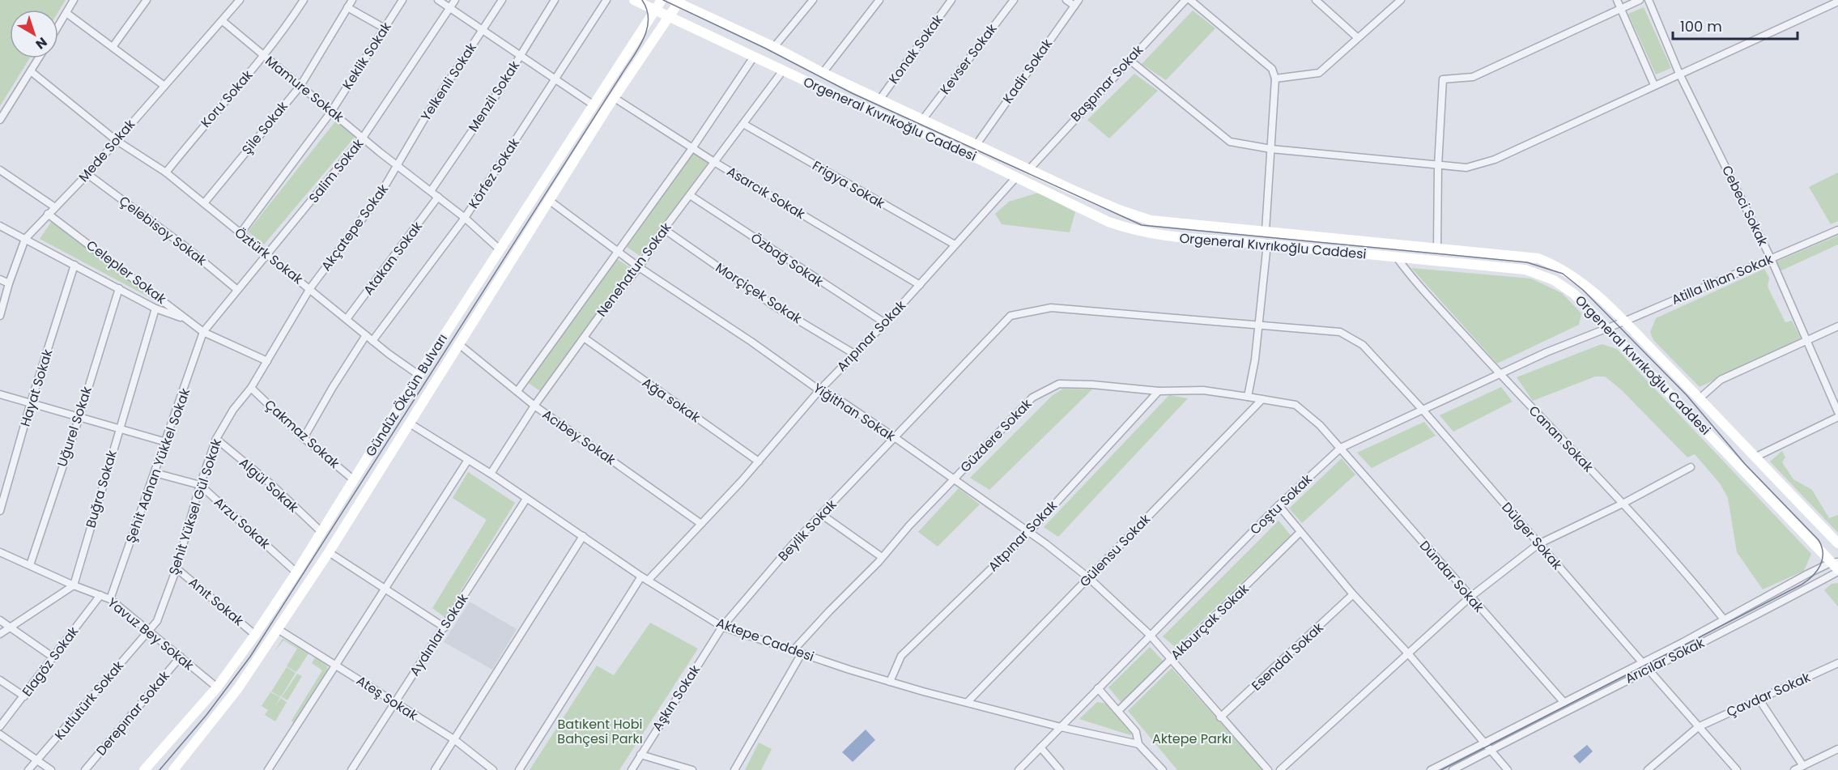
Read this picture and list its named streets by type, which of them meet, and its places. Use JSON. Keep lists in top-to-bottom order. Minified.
{"streets":{"main road":["Orgeneral Kıvrıkoğlu Caddesi","Gündüz Ökçün Bulvarı"],"street":["Konak Sokak","Keklik Sokak","Kevser Sokak","Kadir Sokak","Yelkenli Sokak","Başpınar Sokak","Mamure Sokak","Menzil Sokak","Koru Sokak","Şile Sokak","Mede Sokak","Salim Sokak","Körfez Sokak","Frigya Sokak","Asarcık Sokak","Cebeci Sokak","Akçatepe Sokak","Çelebisoy Sokak","Öztürk Sokak","Atakan Sokak","Özbağ Sokak","Nenehatun Sokak","Celepler Sokak","Atilla İlhan Sokak","Morçiçek Sokak","Arıpınar Sokak","Hayat Sokak","Ağa sokak","Yiğithan Sokak","Uğurel Sokak","Çakmaz Sokak","Güzdere Sokak","Acıbey Sokak","Canan Sokak","Şehit Adnan Yükkel Sokak","Algül Sokak","Buğra Sokak","Coştu Sokak","Şehit Yüksel Gül Sokak","Arzu Sokak","Beylik Sokak","Altpınar Sokak","Dülger Sokak","Gülensu Sokak","Dündar Sokak","Anıt Sokak","Akburçak Sokak","Yavuz Bey Sokak","Aydınlar Sokak","Aktepe Caddesi","Esendal Sokak","Arıcılar Sokak","Elagöz Sokak","Çavdar Sokak","Ateş Sokak","Aşkın Sokak","Kutlutürk Sokak","Derepınar Sokak"]},"crossings":[["Keklik Sokak","Mamure Sokak"],["Keklik Sokak","Öztürk Sokak"],["Yelkenli Sokak","Mamure Sokak"],["Yelkenli Sokak","Akçatepe Sokak"],["Mamure Sokak","Menzil Sokak"],["Mamure Sokak","Koru Sokak"],["Mamure Sokak","Şile Sokak"],["Mamure Sokak","Mede Sokak"],["Mamure Sokak","Salim Sokak"],["Mamure Sokak","Körfez Sokak"],["Mamure Sokak","Akçatepe Sokak"],["Mamure Sokak","Atakan Sokak"],["Mamure Sokak","Gündüz Ökçün Bulvarı"],["Koru Sokak","Öztürk Sokak"],["Orgeneral Kıvrıkoğlu Caddesi","Nenehatun Sokak"],["Orgeneral Kıvrıkoğlu Caddesi","Atilla İlhan Sokak"],["Orgeneral Kıvrıkoğlu Caddesi","Arıpınar Sokak"],["Orgeneral Kıvrıkoğlu Caddesi","Gündüz Ökçün Bulvarı"],["Orgeneral Kıvrıkoğlu Caddesi","Canan Sokak"],["Orgeneral Kıvrıkoğlu Caddesi","Coştu Sokak"],["Orgeneral Kıvrıkoğlu Caddesi","Arıcılar Sokak"],["Şile Sokak","Öztürk Sokak"],["Mede Sokak","Çelebisoy Sokak"],["Mede Sokak","Öztürk Sokak"],["Mede Sokak","Celepler Sokak"],["Salim Sokak","Çelebisoy Sokak"],["Salim Sokak","Öztürk Sokak"],["Salim Sokak","Celepler Sokak"],["Salim Sokak","Şehit Adnan Yükkel Sokak"],["Körfez Sokak","Öztürk Sokak"],["Frigya Sokak","Nenehatun Sokak"],["Frigya Sokak","Arıpınar Sokak"],["Asarcık Sokak","Nenehatun Sokak"],["Asarcık Sokak","Arıpınar Sokak"],["Asarcık Sokak","Gündüz Ökçün Bulvarı"],["Cebeci Sokak","Atilla İlhan Sokak"],["Akçatepe Sokak","Öztürk Sokak"],["Akçatepe Sokak","Şehit Yüksel Gül Sokak"],["Öztürk Sokak","Atakan Sokak"],["Öztürk Sokak","Gündüz Ökçün Bulvarı"],["Öztürk Sokak","Şehit Yüksel Gül Sokak"],["Özbağ Sokak","Nenehatun Sokak"],["Özbağ Sokak","Arıpınar Sokak"],["Nenehatun Sokak","Morçiçek Sokak"],["Nenehatun Sokak","Ağa sokak"],["Nenehatun Sokak","Yiğithan Sokak"],["Nenehatun Sokak","Acıbey Sokak"],["Nenehatun Sokak","Aktepe Caddesi"],["Celepler Sokak","Şehit Adnan Yükkel Sokak"],["Celepler Sokak","Şehit Yüksel Gül Sokak"],["Atilla İlhan Sokak","Coştu Sokak"],["Morçiçek Sokak","Arıpınar Sokak"],["Arıpınar Sokak","Ağa sokak"],["Arıpınar Sokak","Yiğithan Sokak"],["Arıpınar Sokak","Acıbey Sokak"],["Arıpınar Sokak","Aktepe Caddesi"],["Gündüz Ökçün Bulvarı","Yiğithan Sokak"],["Gündüz Ökçün Bulvarı","Çakmaz Sokak"],["Gündüz Ökçün Bulvarı","Acıbey Sokak"],["Gündüz Ökçün Bulvarı","Algül Sokak"],["Gündüz Ökçün Bulvarı","Arzu Sokak"],["Gündüz Ökçün Bulvarı","Anıt Sokak"],["Gündüz Ökçün Bulvarı","Yavuz Bey Sokak"],["Gündüz Ökçün Bulvarı","Aktepe Caddesi"],["Gündüz Ökçün Bulvarı","Ateş Sokak"],["Yiğithan Sokak","Güzdere Sokak"],["Yiğithan Sokak","Coştu Sokak"],["Yiğithan Sokak","Beylik Sokak"],["Yiğithan Sokak","Altpınar Sokak"],["Yiğithan Sokak","Gülensu Sokak"],["Yiğithan Sokak","Akburçak Sokak"],["Yiğithan Sokak","Esendal Sokak"],["Uğurel Sokak","Yavuz Bey Sokak"],["Çakmaz Sokak","Şehit Yüksel Gül Sokak"],["Güzdere Sokak","Coştu Sokak"],["Güzdere Sokak","Altpınar Sokak"],["Güzdere Sokak","Gülensu Sokak"],["Güzdere Sokak","Dündar Sokak"],["Güzdere Sokak","Aktepe Caddesi"],["Canan Sokak","Coştu Sokak"],["Şehit Adnan Yükkel Sokak","Arzu Sokak"],["Şehit Adnan Yükkel Sokak","Yavuz Bey Sokak"],["Algül Sokak","Şehit Yüksel Gül Sokak"],["Buğra Sokak","Yavuz Bey Sokak"],["Coştu Sokak","Dülger Sokak"],["Coştu Sokak","Dündar Sokak"],["Coştu Sokak","Aktepe Caddesi"],["Şehit Yüksel Gül Sokak","Arzu Sokak"],["Şehit Yüksel Gül Sokak","Anıt Sokak"],["Şehit Yüksel Gül Sokak","Yavuz Bey Sokak"],["Şehit Yüksel Gül Sokak","Kutlutürk Sokak"],["Beylik Sokak","Dülger Sokak"],["Beylik Sokak","Aktepe Caddesi"],["Beylik Sokak","Aşkın Sokak"],["Altpınar Sokak","Aktepe Caddesi"],["Dülger Sokak","Arıcılar Sokak"],["Dülger Sokak","Çavdar Sokak"],["Gülensu Sokak","Aktepe Caddesi"],["Yavuz Bey Sokak","Elagöz Sokak"],["Yavuz Bey Sokak","Kutlutürk Sokak"],["Yavuz Bey Sokak","Derepınar Sokak"],["Aydınlar Sokak","Aktepe Caddesi"],["Aydınlar Sokak","Ateş Sokak"],["Aktepe Caddesi","Aşkın Sokak"]],"parks":["Batıkent Hobi Bahçesi Parkı","Aktepe Parkı"],"scale_bar":"100 m","north":"bottom right"}
